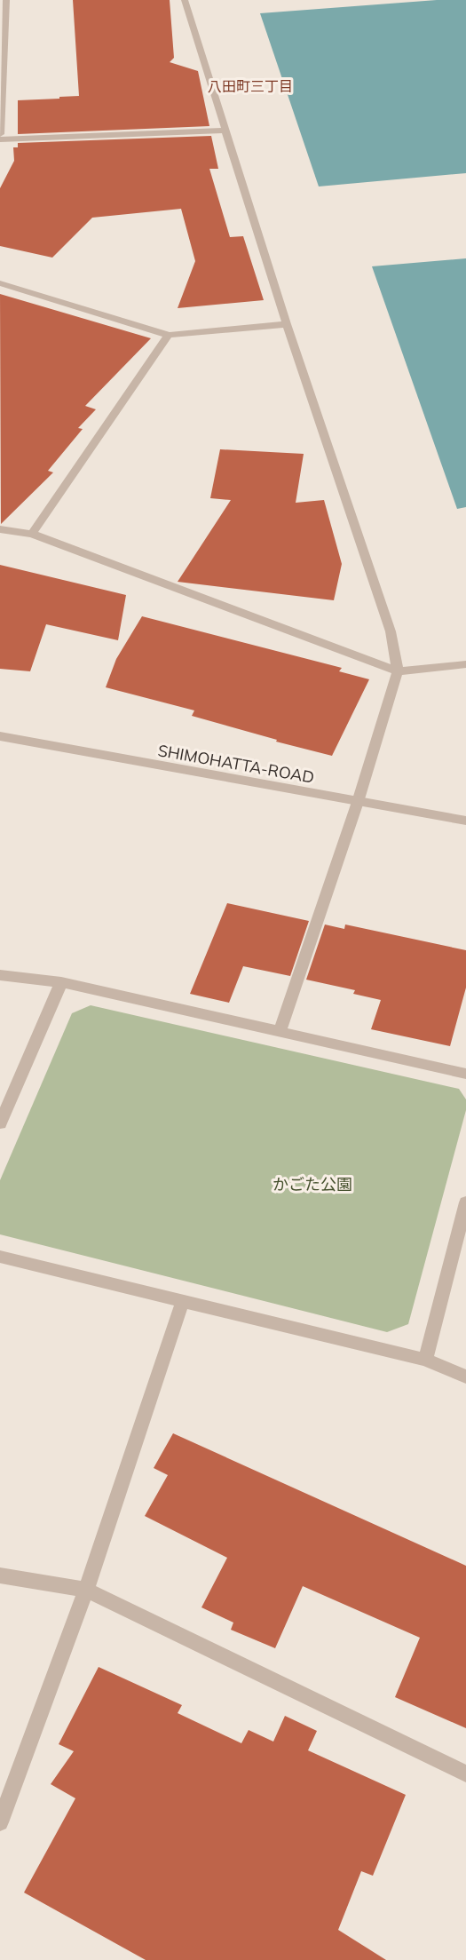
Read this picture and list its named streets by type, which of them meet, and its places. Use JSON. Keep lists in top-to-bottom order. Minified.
{"streets":{"street":["SHIMOHATTA-ROAD"]},"districts":["八田町三丁目"],"parks":["かごた公園"]}
